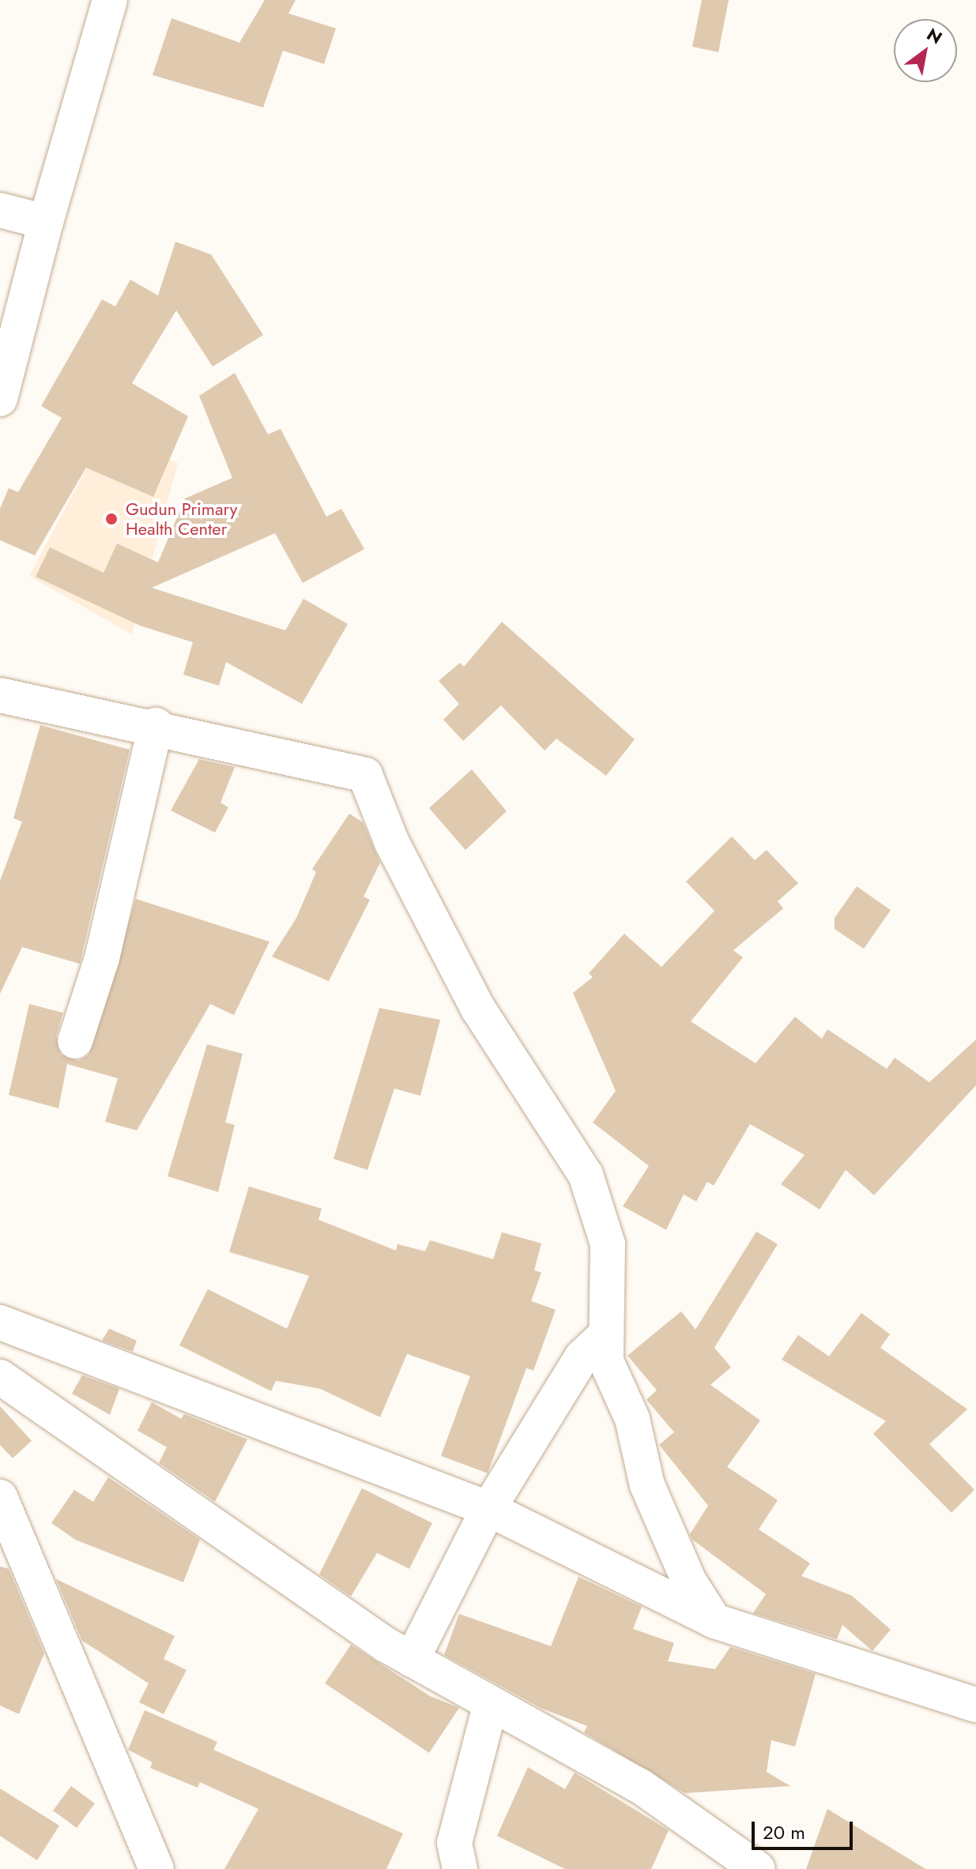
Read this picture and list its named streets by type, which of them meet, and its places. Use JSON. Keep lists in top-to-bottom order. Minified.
{"places":["Gudun Primary Health Center"],"scale_bar":"20 m","north":"top right"}
